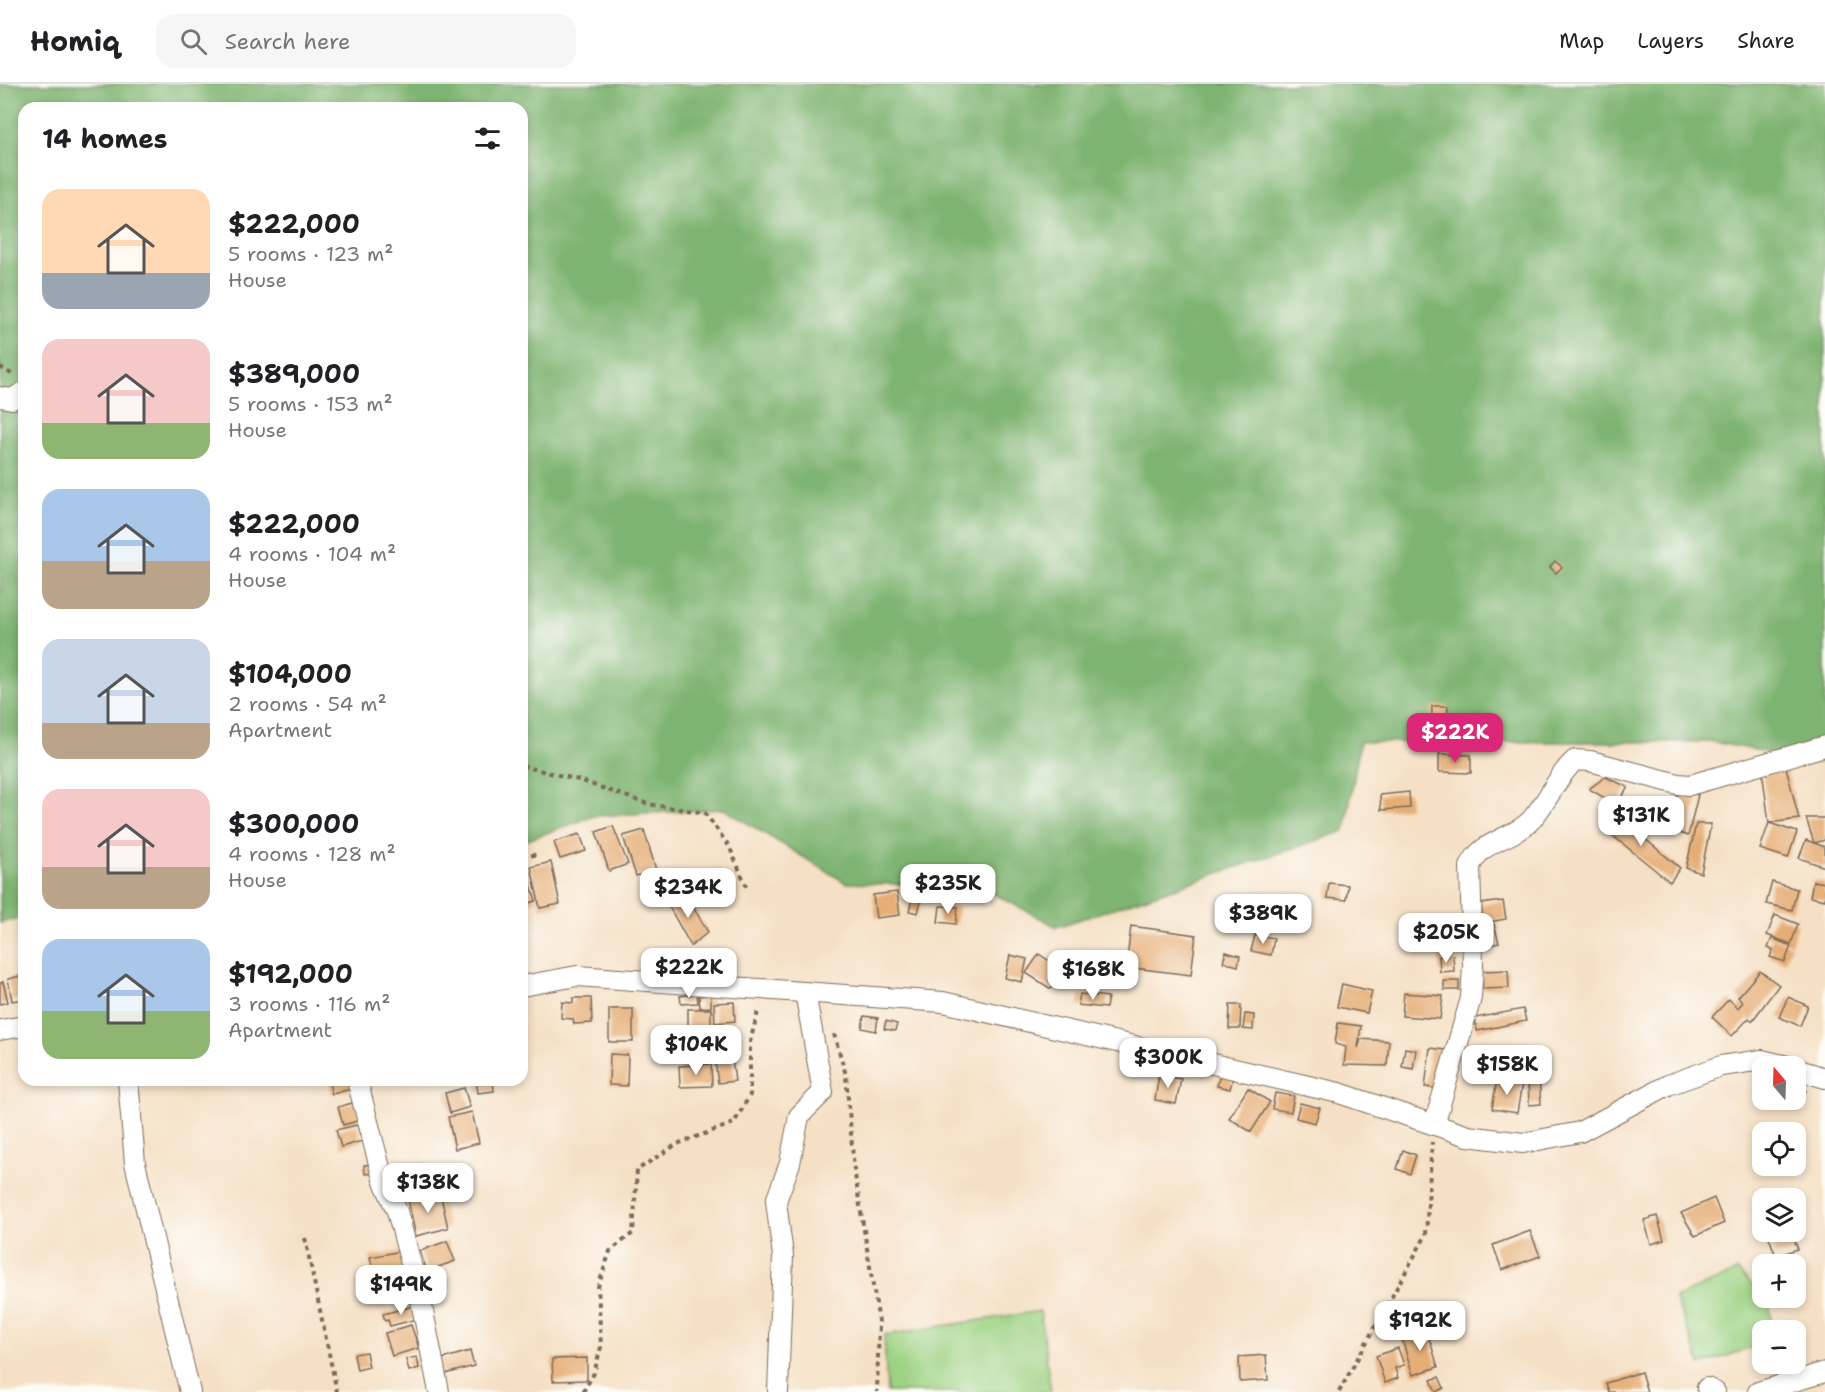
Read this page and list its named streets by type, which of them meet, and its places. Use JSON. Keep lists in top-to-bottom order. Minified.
{"north":"top","page":{"header":"Homiq","search":"Search here","nav":["Map","Layers","Share"],"heading":"14 homes","list":[{"name":"$222,000","note":"5 rooms · 123 m² · House"},{"name":"$389,000","note":"5 rooms · 153 m² · House"},{"name":"$222,000","note":"4 rooms · 104 m² · House"},{"name":"$104,000","note":"2 rooms · 54 m² · Apartment"},{"name":"$300,000","note":"4 rooms · 128 m² · House"},{"name":"$192,000","note":"3 rooms · 116 m² · Apartment"}],"price":["$222K","$131K","$235K","$234K","$389K","$205K","$222K","$168K","$104K","$300K","$158K","$138K","$149K","$192K"],"map_buttons":["+","−"]}}
